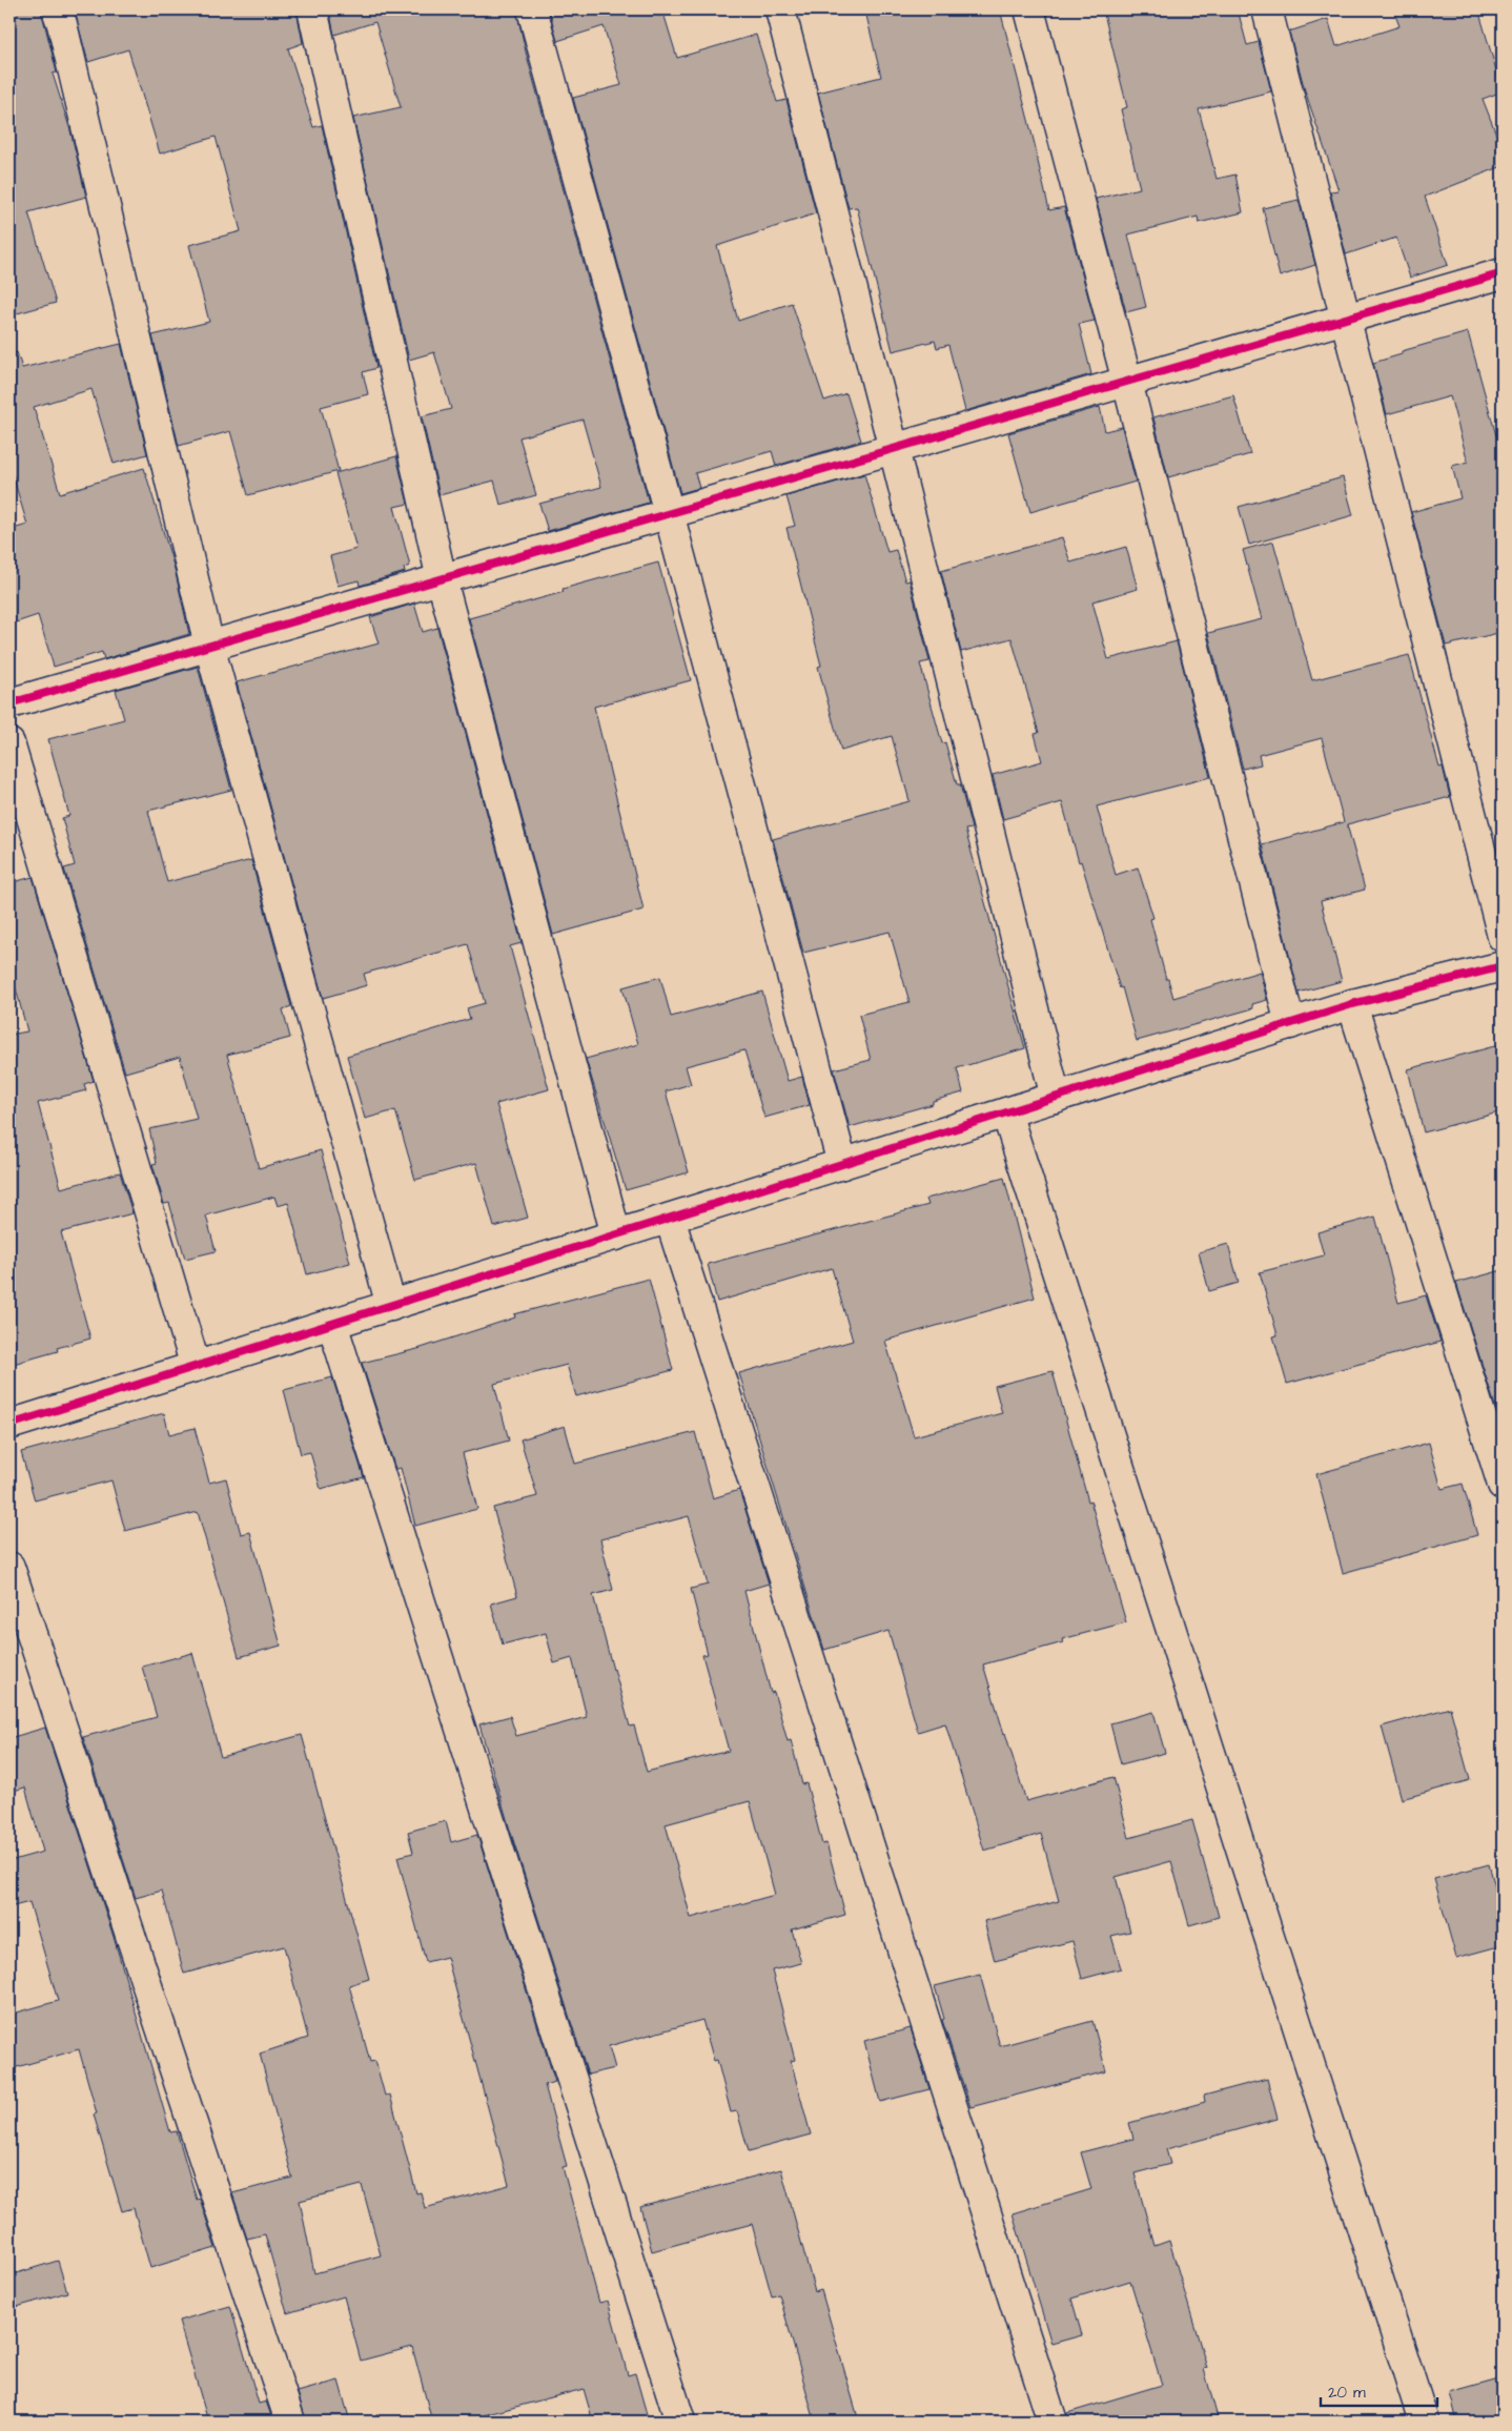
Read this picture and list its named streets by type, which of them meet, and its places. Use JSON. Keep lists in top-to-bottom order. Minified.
{"scale_bar":"20 m"}
